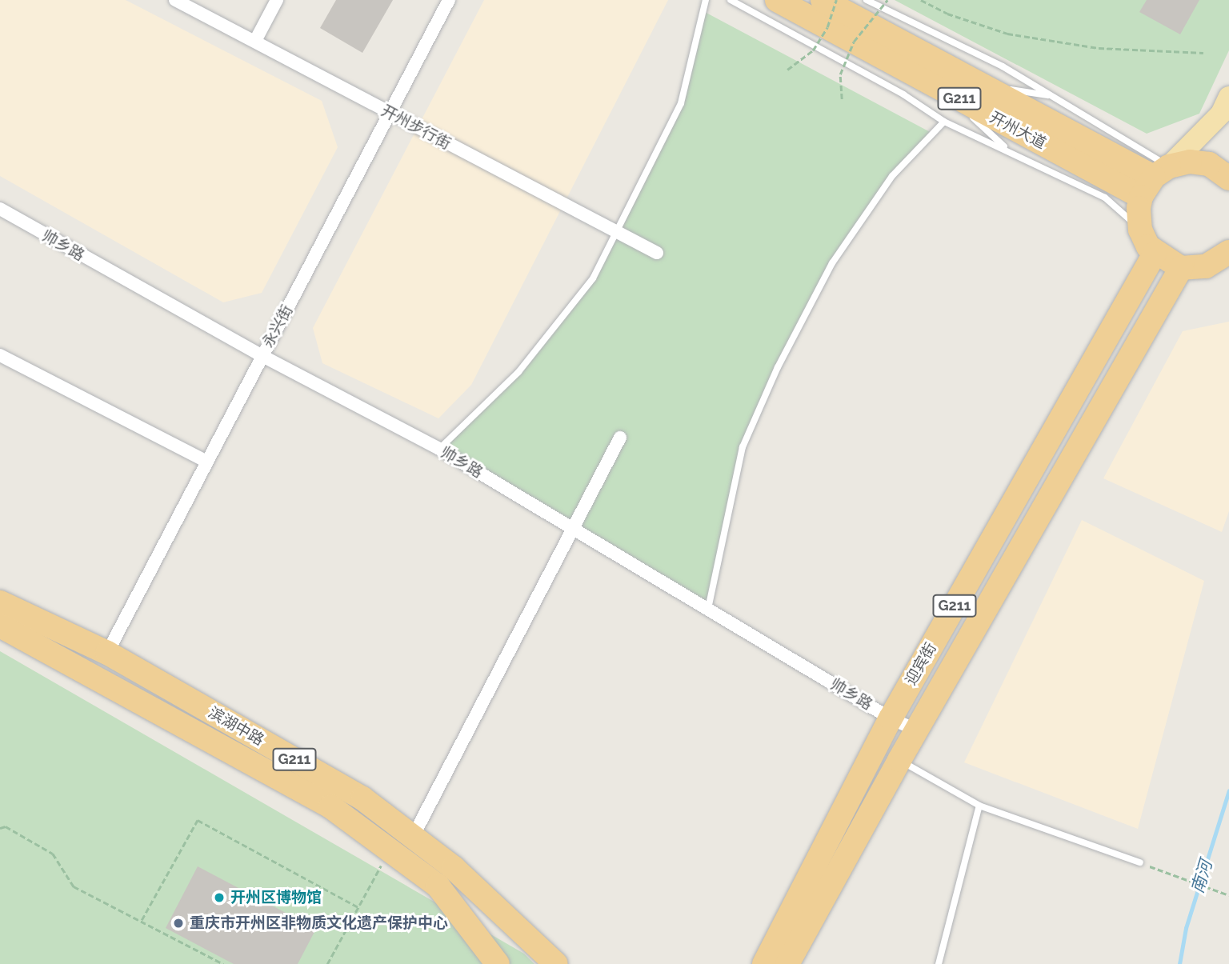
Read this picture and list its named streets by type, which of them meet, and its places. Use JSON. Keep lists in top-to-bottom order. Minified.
{"streets":{"highway":["G211","开州大道","迎宾街","滨湖中路"],"street":["开州步行街","帅乡路","永兴街"]},"crossings":[["开州步行街","永兴街"],["帅乡路","永兴街"],["帅乡路","迎宾街"],["永兴街","滨湖中路"]],"water":["南河"],"places":["开州区博物馆","重庆市开州区非物质文化遗产保护中心"]}
